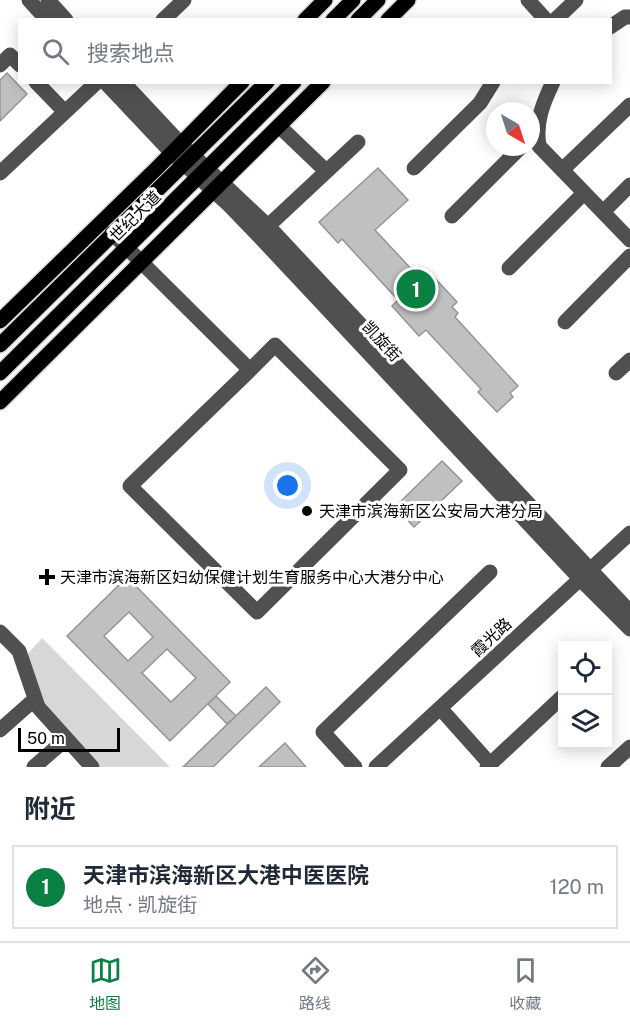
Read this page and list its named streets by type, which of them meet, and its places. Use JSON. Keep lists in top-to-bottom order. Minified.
{"streets":{"main road":["世纪大道"],"street":["凯旋街","霞光路"]},"crossings":[["世纪大道","凯旋街"],["凯旋街","霞光路"]],"places":{"other":["天津市滨海新区公安局大港分局"],"health":["天津市滨海新区妇幼保健计划生育服务中心大港分中心"]},"scale_bar":"50 m","north":"bottom right","page":{"search":"搜索地点","pins":"1","scale":"50 m","heading":"附近","list":[{"mark":"1","name":"天津市滨海新区大港中医医院","note":"地点 · 凯旋街","value":"120 m"}],"nav":["地图","路线","收藏"]}}
